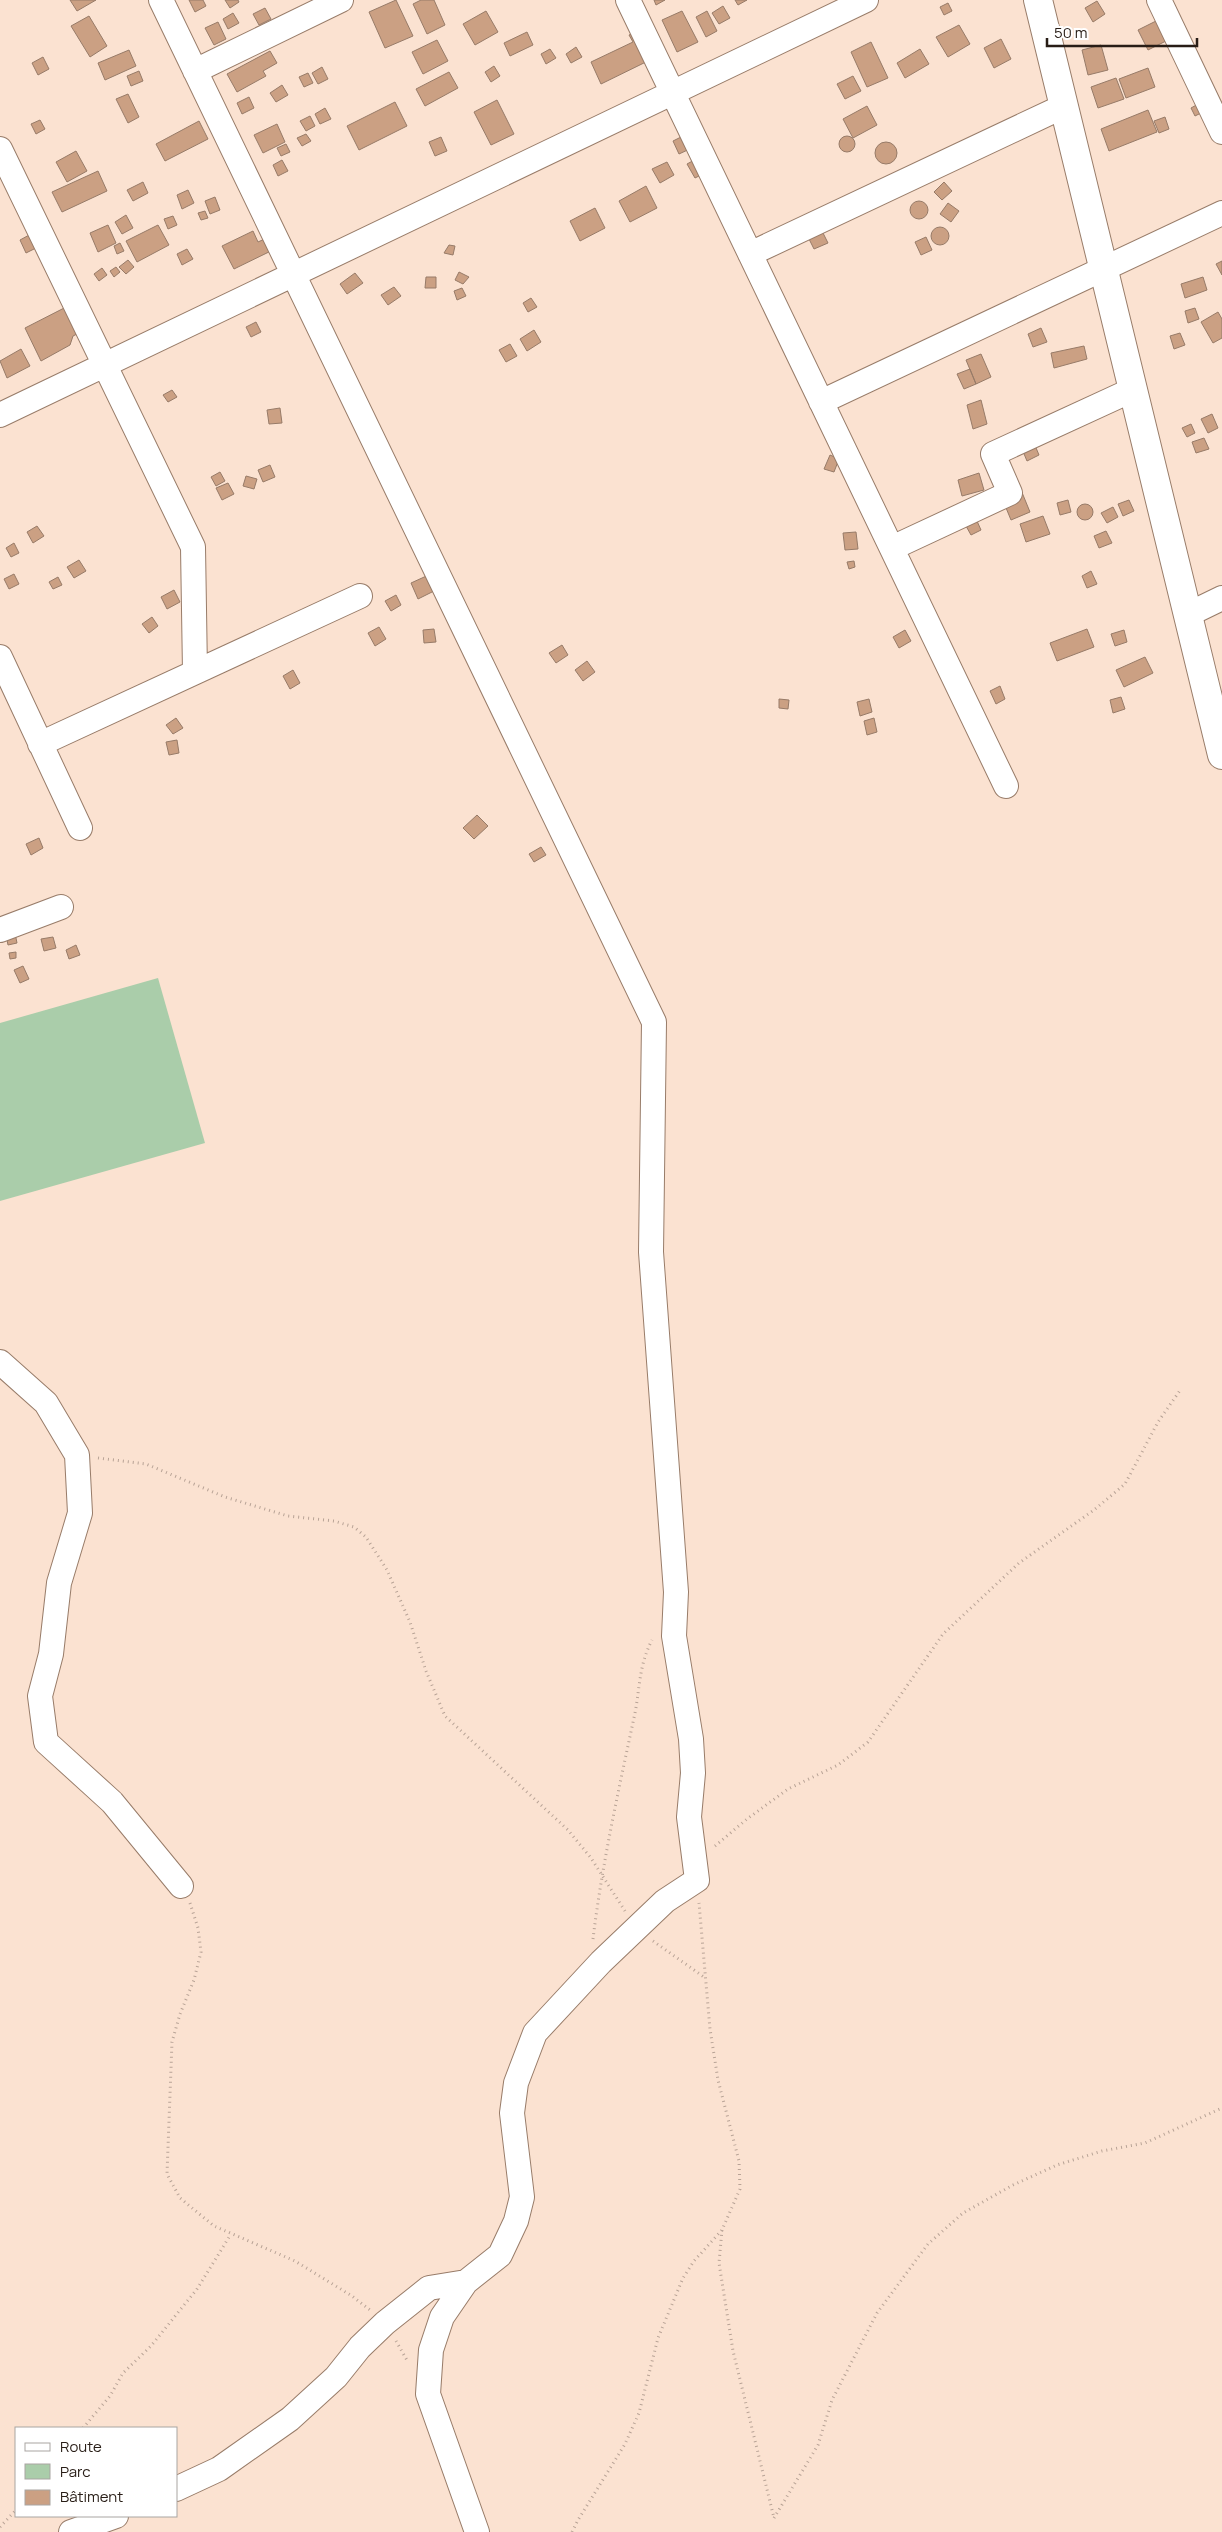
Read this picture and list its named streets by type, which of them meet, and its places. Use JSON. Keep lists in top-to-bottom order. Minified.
{"legend":["Route","Parc","Bâtiment"],"scale_bar":"50 m"}
